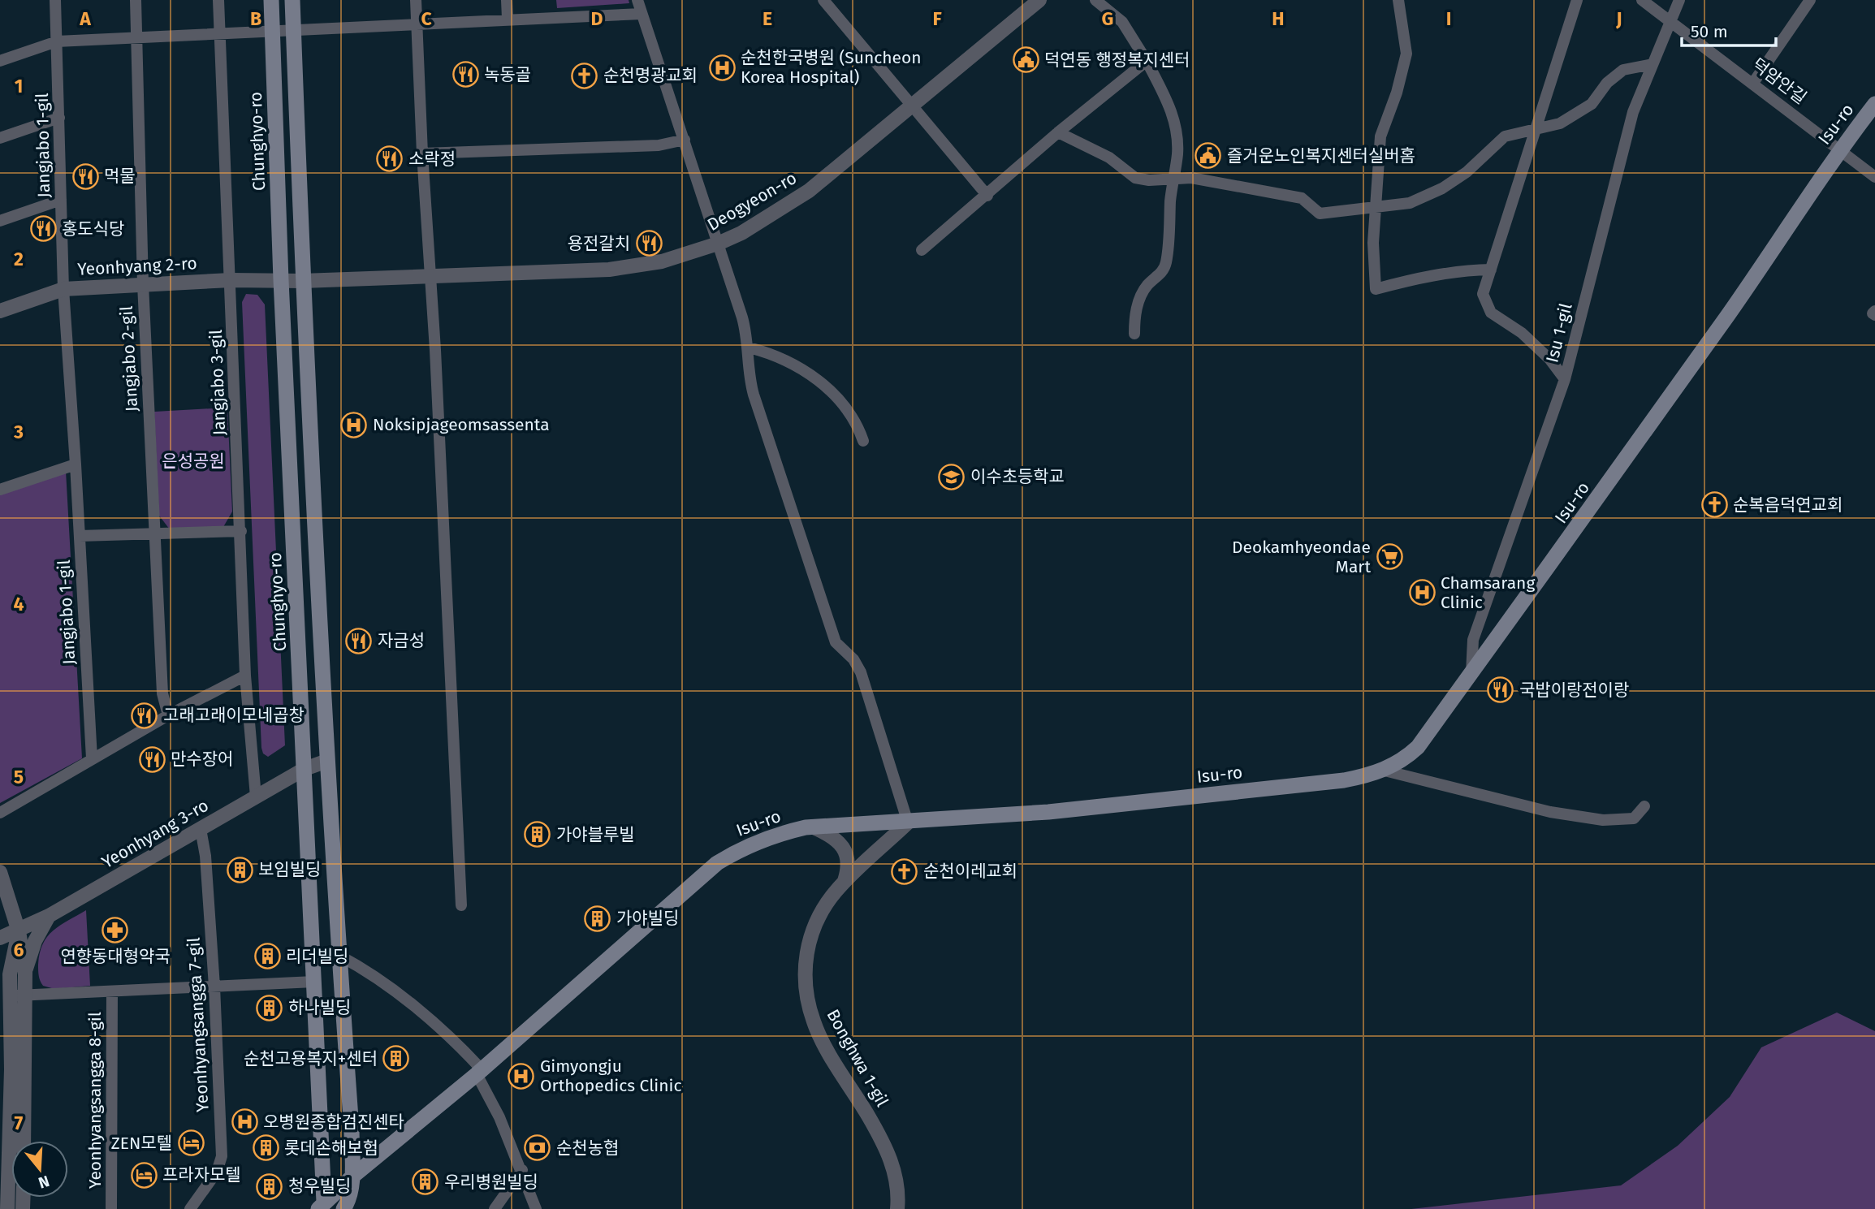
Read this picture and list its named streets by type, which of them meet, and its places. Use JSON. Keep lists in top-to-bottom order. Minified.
{"streets":{"main road":["Isu-ro","Chunghyo-ro"],"street":["덕암안길","Jangjabo 1-gil","Deogyeon-ro","Yeonhyang 2-ro","Isu 1-gil","Jangjabo 2-gil","Jangjabo 3-gil","Yeonhyang 3-ro","Yeonhyangsangga 7-gil","Bonghwa 1-gil","Yeonhyangsangga 8-gil"]},"crossings":[["덕암안길","Isu-ro"],["덕암안길","Isu 1-gil"],["Isu-ro","Chunghyo-ro"],["Isu-ro","Isu 1-gil"],["Isu-ro","Bonghwa 1-gil"],["Chunghyo-ro","Deogyeon-ro"],["Chunghyo-ro","Yeonhyang 2-ro"],["Chunghyo-ro","Yeonhyang 3-ro"],["Chunghyo-ro","Yeonhyangsangga 8-gil"],["Jangjabo 1-gil","Yeonhyang 2-ro"],["Deogyeon-ro","Yeonhyang 2-ro"],["Yeonhyang 2-ro","Jangjabo 2-gil"],["Yeonhyang 2-ro","Jangjabo 3-gil"],["Jangjabo 3-gil","Yeonhyang 3-ro"],["Yeonhyang 3-ro","Yeonhyangsangga 7-gil"],["Yeonhyangsangga 7-gil","Yeonhyangsangga 8-gil"]],"parks":["은성공원"],"places":{"public building":["덕연동 행정복지센터","즐거운노인복지센터실버홈"],"hospital":["순천한국병원 (Suncheon Korea Hospital)","Noksipjageomsassenta","Chamsarang Clinic","Gimyongju Orthopedics Clinic","오병원종합검진센타"],"restaurant":["녹동골","소락정","먹물","홍도식당","용전갈치","자금성","국밥이랑전이랑","고래고래이모네곱창","만수장어"],"church":["순천명광교회","순복음덕연교회","순천이레교회"],"school or university":["이수초등학교"],"supermarket":["Deokamhyeondae Mart"],"building":["가야블루빌","보임빌딩","가야빌딩","리더빌딩","하나빌딩","순천고용복지+센터","롯데손해보험","우리병원빌딩","청우빌딩"],"pharmacy":["연향동대형약국"],"hotel":["ZEN모텔","프라자모텔"],"bank":["순천농협"]},"scale_bar":"50 m","north":"bottom","grid":{"columns":["A","B","C","D","E","F","G","H","I","J"],"rows":["1","2","3","4","5","6","7"]}}
